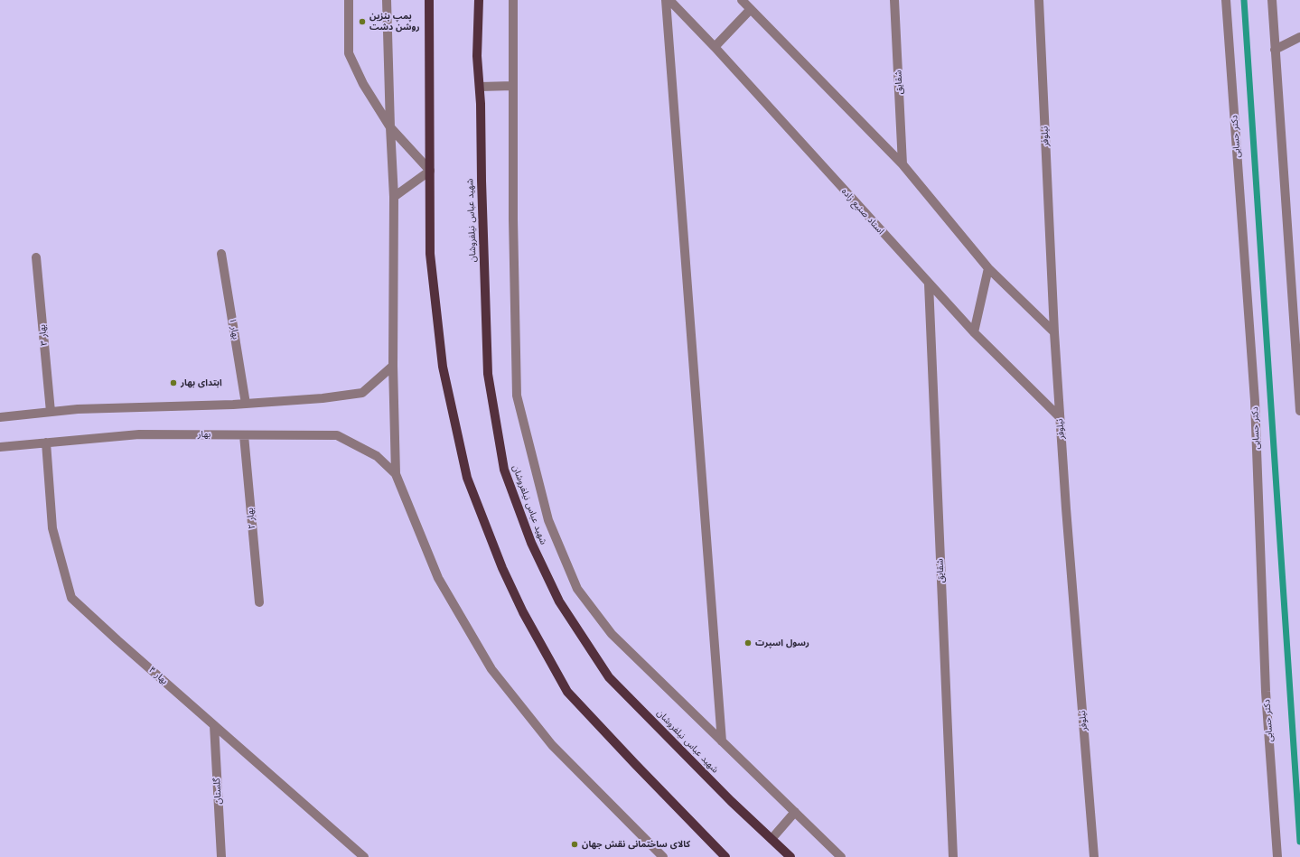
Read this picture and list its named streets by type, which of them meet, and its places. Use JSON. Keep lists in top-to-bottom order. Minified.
{"streets":{"main road":["شهید عباس نیلفروشان"],"street":["شقایق","نیلوفر","دکتر حسابی","استاد صنیع زاده","بهار ۱","بهار ۳","بهار","بهار ۲","بهار ۴","گلستان"]},"crossings":[["شقایق","استاد صنیع زاده"],["نیلوفر","استاد صنیع زاده"],["بهار","بهار ۲"],["بهار","بهار ۴"],["بهار ۴","گلستان"]],"places":["پمپ بنزین روشن دشت","ابتدای بهار","رسول اسپرت","کالای ساختمانی نقش جهان"]}
